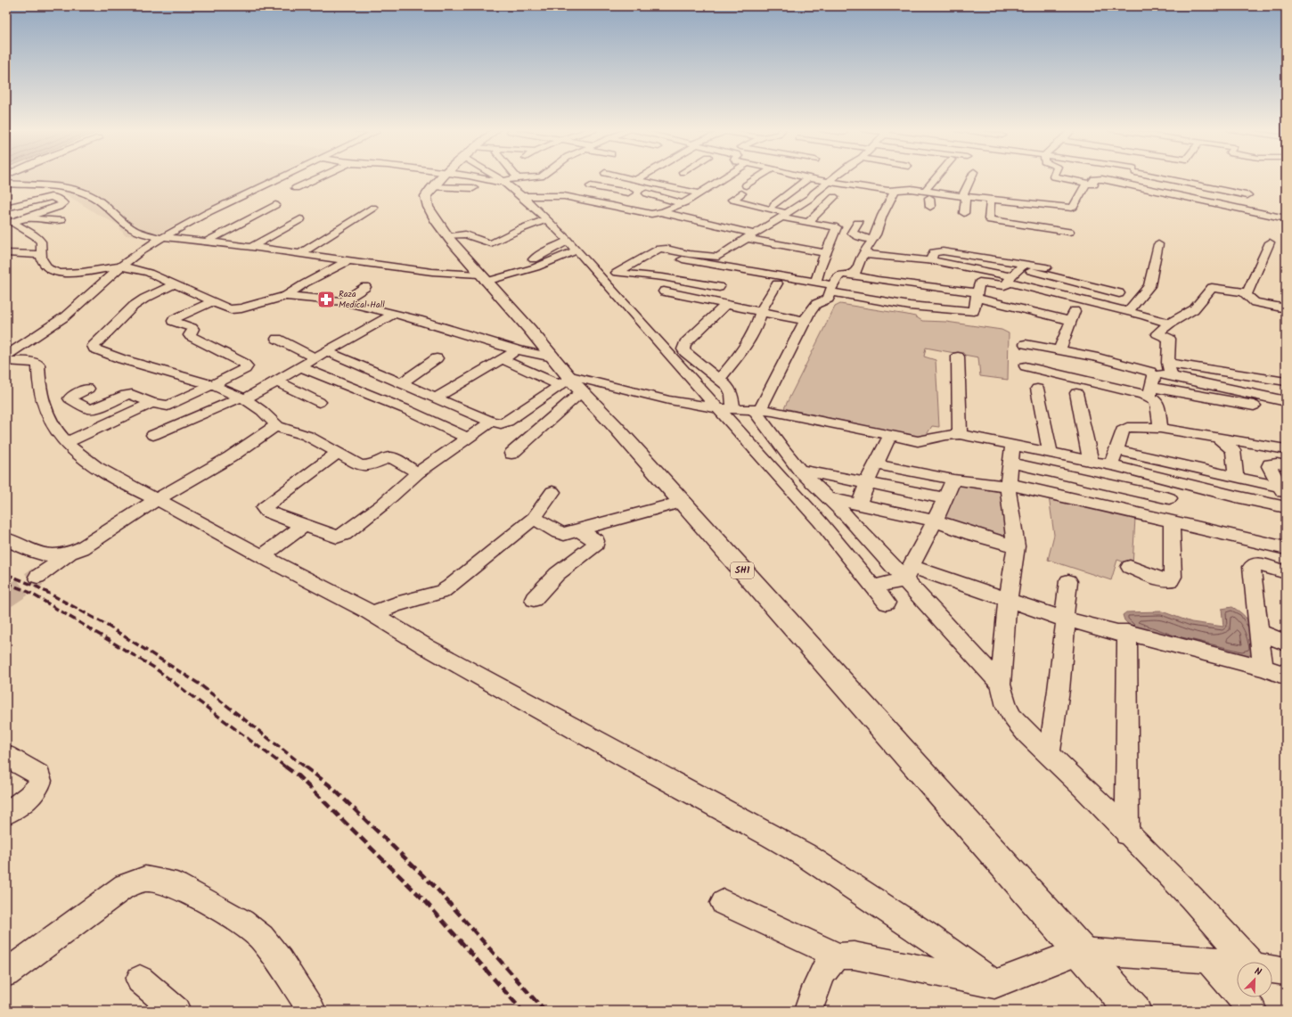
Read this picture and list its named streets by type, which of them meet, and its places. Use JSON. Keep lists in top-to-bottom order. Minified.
{"streets":{"main road":["SH1"]},"places":{"pharmacy":["Raza Medical Hall"]},"north":"top right"}
